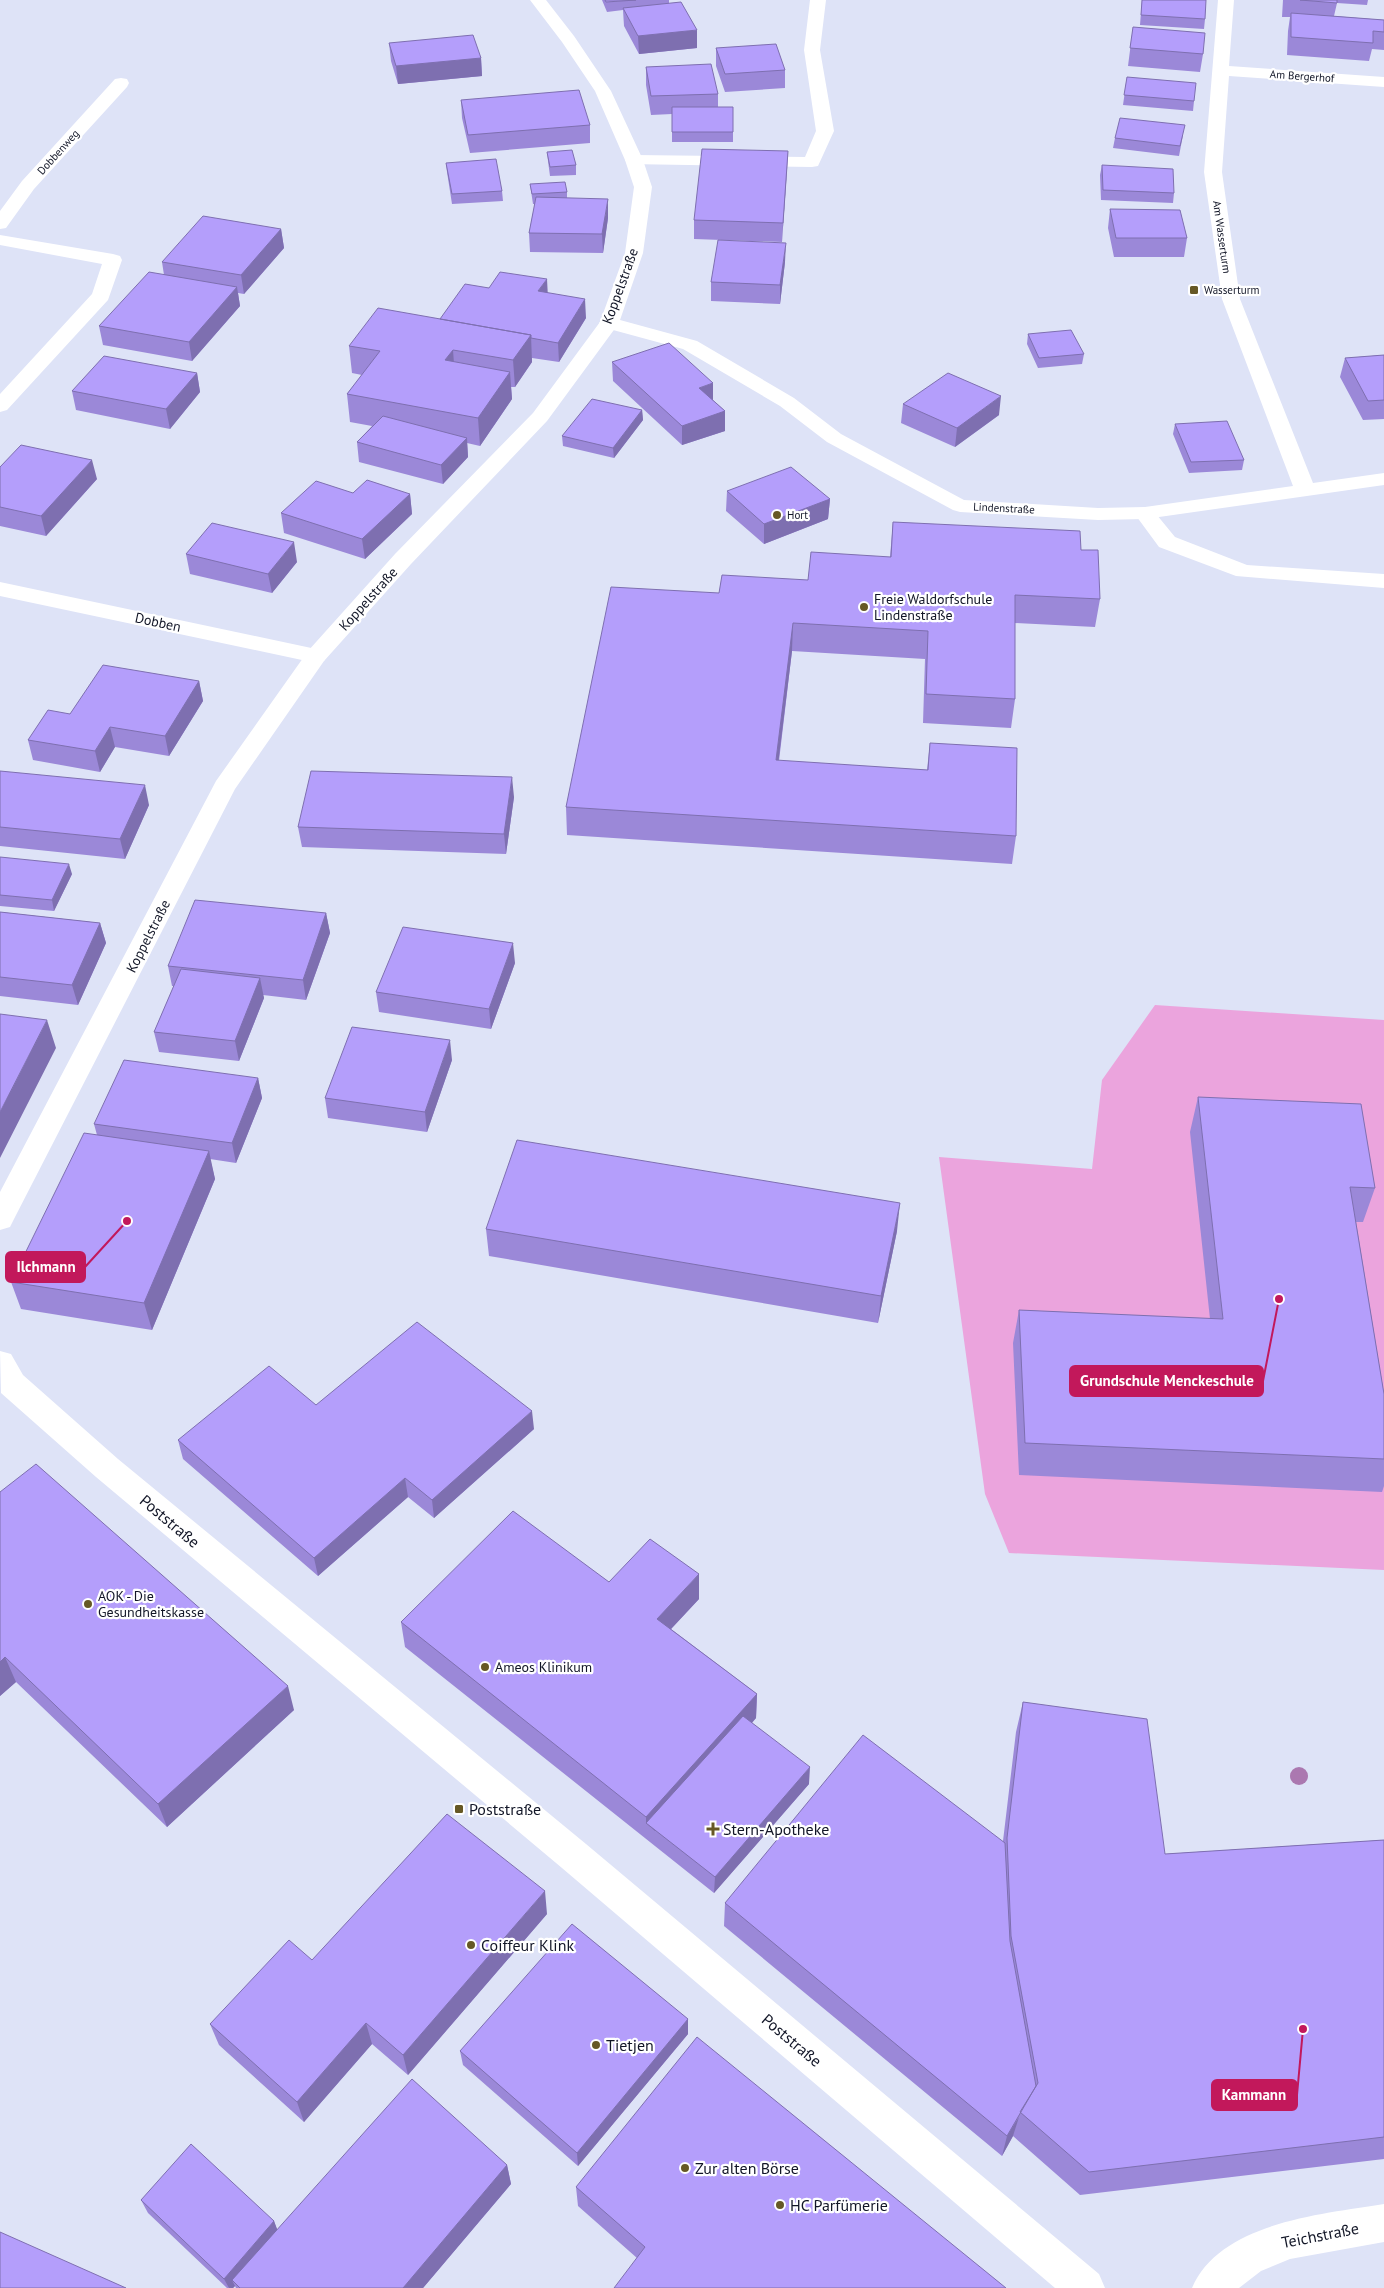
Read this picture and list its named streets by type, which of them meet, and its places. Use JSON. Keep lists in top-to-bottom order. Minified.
{"streets":{"street":["Am Bergerhof","Dobbenweg","Am Wasserturm","Koppelstraße","Lindenstraße","Dobben","Poststraße","Teichstraße"]},"crossings":[["Am Bergerhof","Am Wasserturm"],["Am Wasserturm","Lindenstraße"],["Koppelstraße","Lindenstraße"],["Koppelstraße","Dobben"]],"places":{"transit":["Wasserturm","Poststraße"],"other":["Hort","Freie Waldorfschule Lindenstraße","Ilchmann","Grundschule Menckeschule","AOK - Die Gesundheitskasse","Ameos Klinikum","Coiffeur Klink","Kammann","Tietjen","Zur alten Börse","HC Parfümerie"],"health":["Stern-Apotheke"]}}
